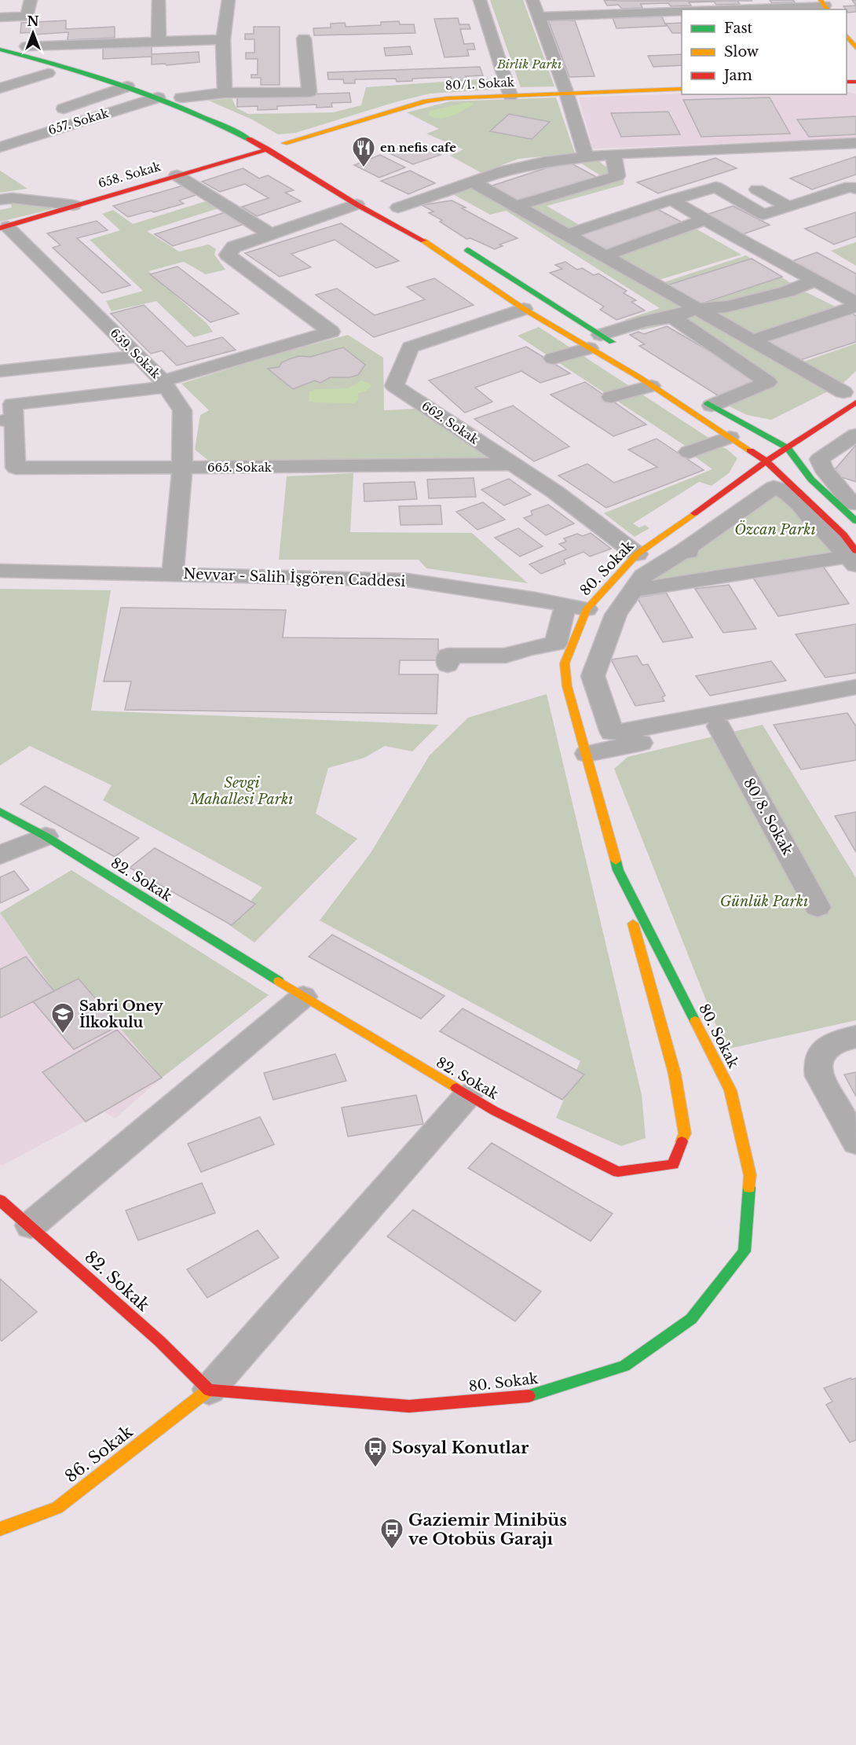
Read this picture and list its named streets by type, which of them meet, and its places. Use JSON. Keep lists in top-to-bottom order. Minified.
{"streets":{"street":["80/1. Sokak","657. Sokak","658. Sokak","659. Sokak","662. Sokak","665. Sokak","80. Sokak","Nevvar - Salih İşgören Caddesi","80/8. Sokak","82. Sokak","86. Sokak"]},"crossings":[["658. Sokak","659. Sokak"],["659. Sokak","665. Sokak"],["659. Sokak","Nevvar - Salih İşgören Caddesi"],["662. Sokak","665. Sokak"],["662. Sokak","80. Sokak"],["80. Sokak","Nevvar - Salih İşgören Caddesi"],["80. Sokak","82. Sokak"],["80. Sokak","86. Sokak"],["82. Sokak","86. Sokak"]],"parks":["Birlik Parkı","Özcan Parkı","Sevgi Mahallesi Parkı","Günlük Parkı"],"places":{"restaurant":["en nefis cafe"],"school or university":["Sabri Oney İlkokulu"],"bus stop":["Sosyal Konutlar","Gaziemir Minibüs ve Otobüs Garajı"]},"legend":["Fast","Slow","Jam"],"north":"top"}
